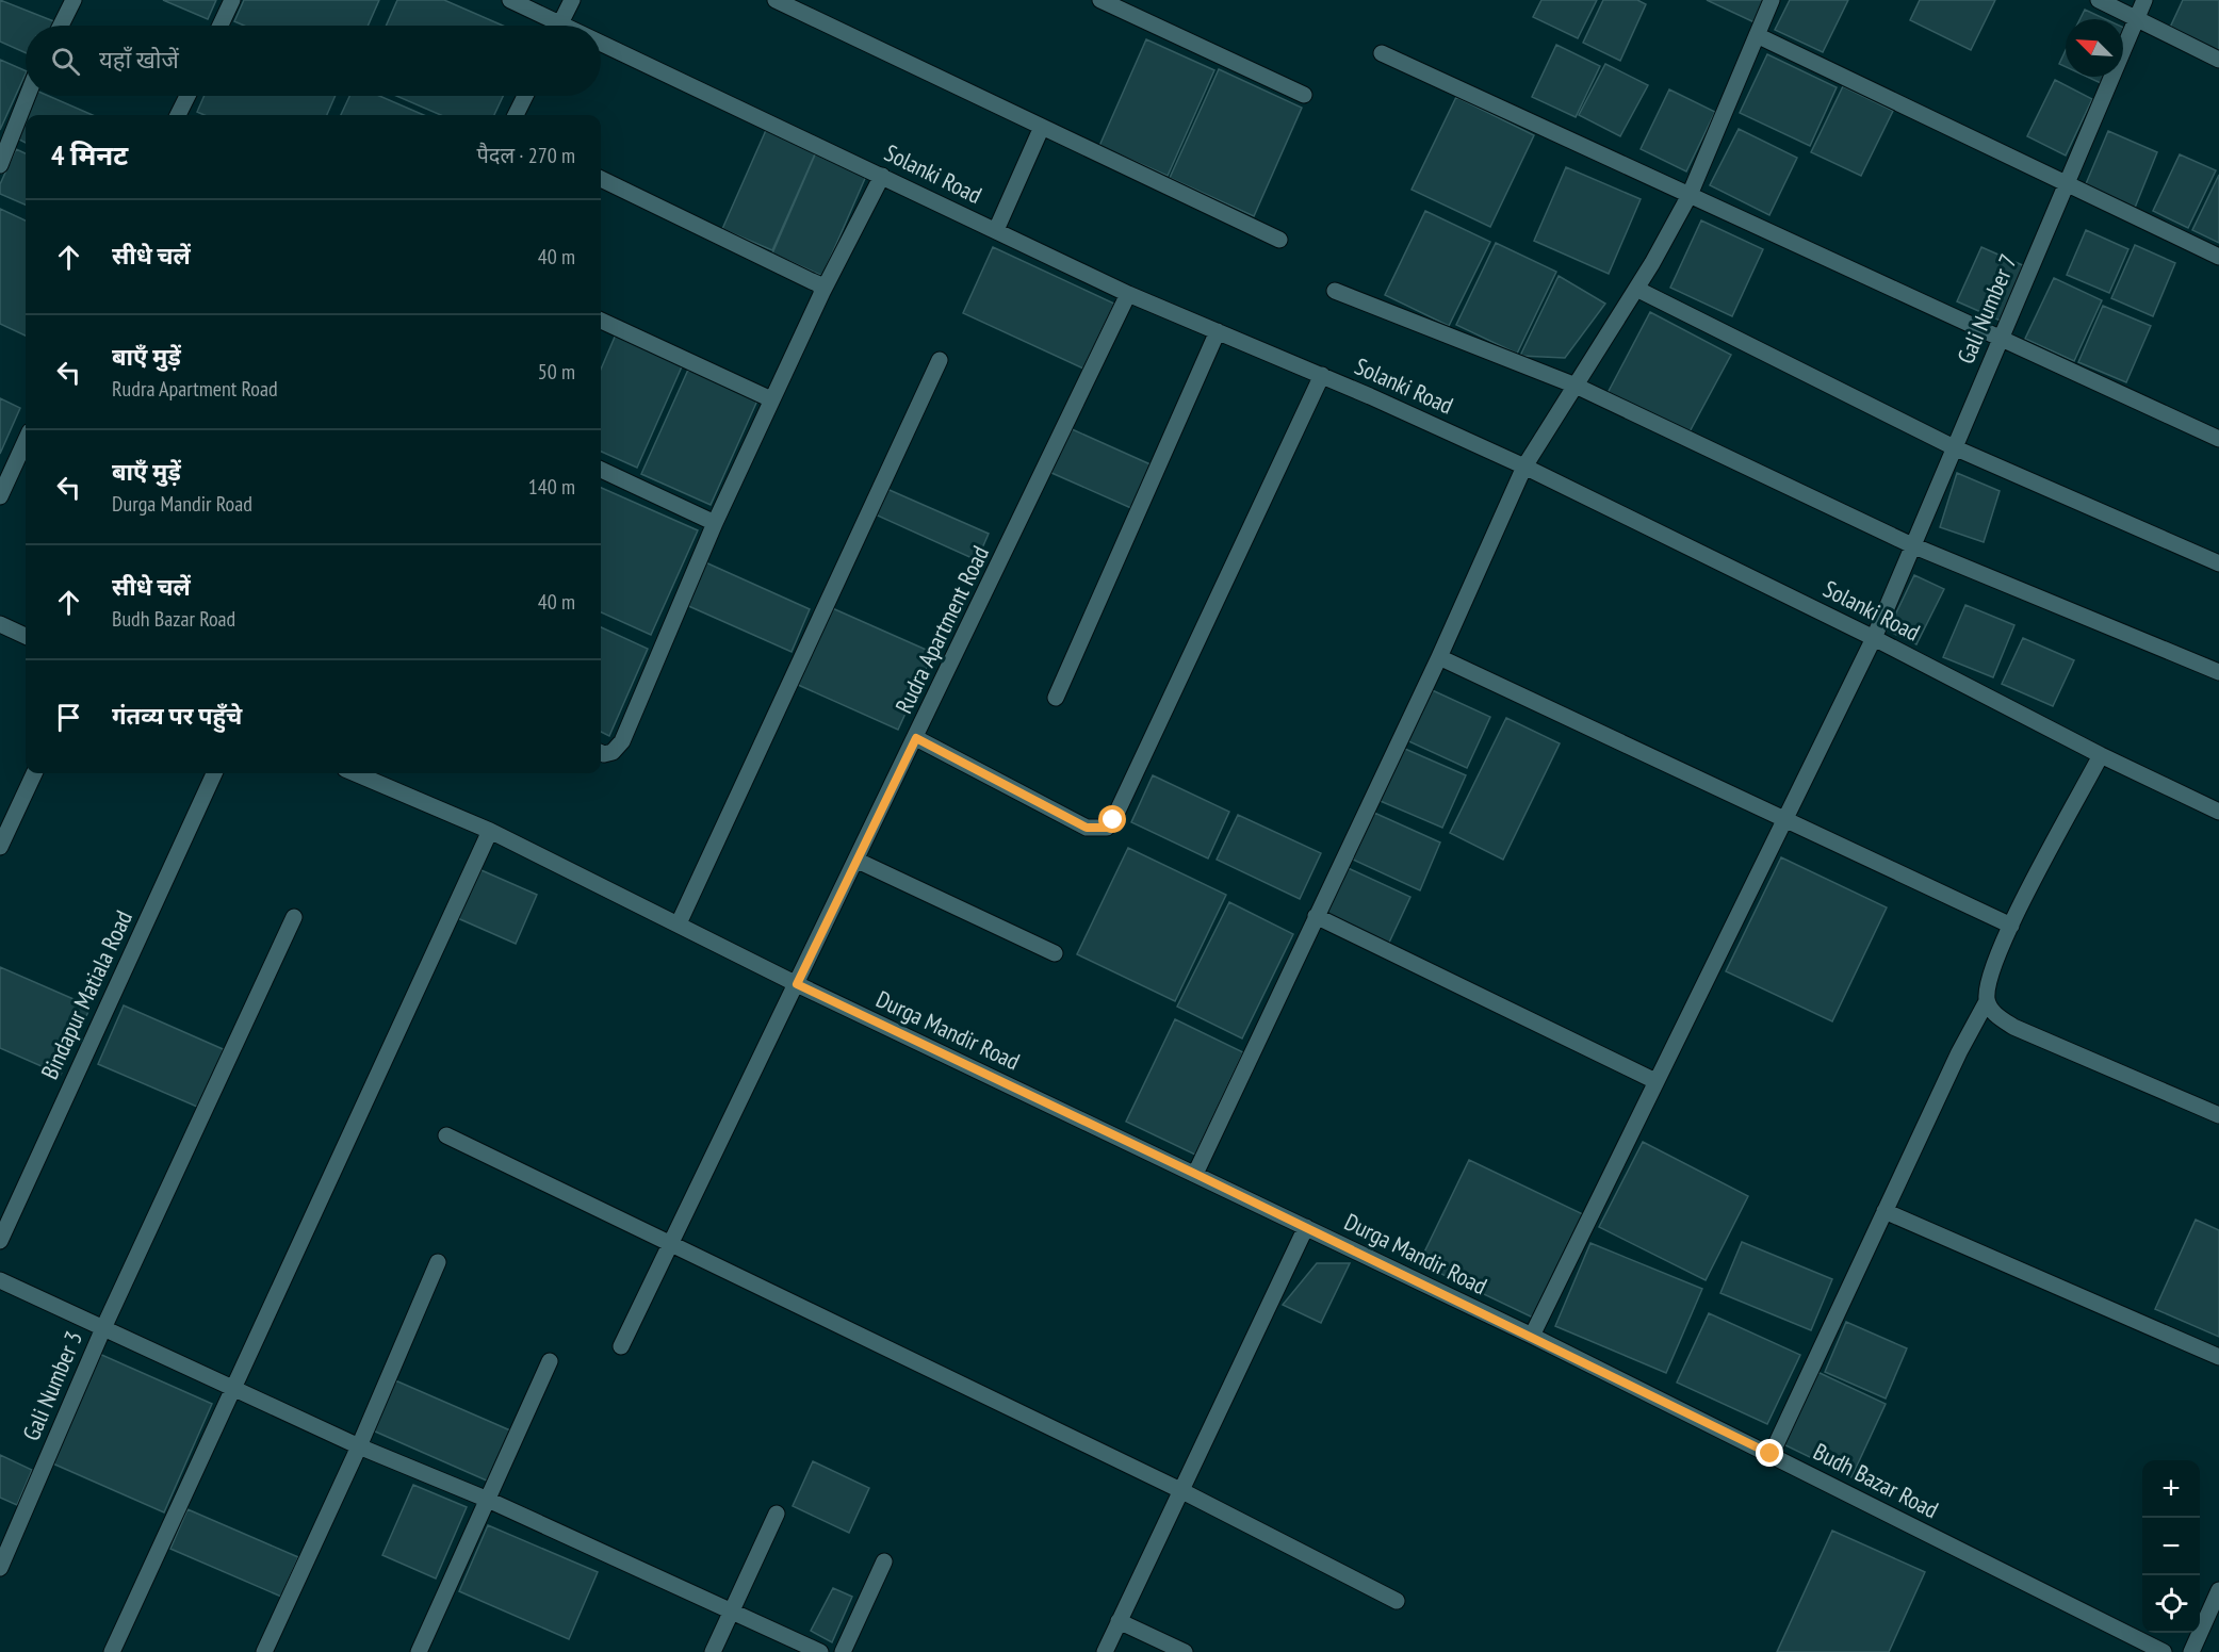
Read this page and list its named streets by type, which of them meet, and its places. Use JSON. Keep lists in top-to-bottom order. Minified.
{"streets":{"street":["Solanki Road","Gali Number 7","Rudra Apartment Road","Bindapur Matiala Road","Durga Mandir Road","Gali Number 3","Budh Bazar Road"]},"crossings":[["Solanki Road","Gali Number 7"],["Solanki Road","Rudra Apartment Road"],["Gali Number 7","Durga Mandir Road"],["Gali Number 7","Budh Bazar Road"],["Rudra Apartment Road","Durga Mandir Road"],["Durga Mandir Road","Budh Bazar Road"]],"north":"top left","page":{"search":"यहाँ खोजें","heading":["4 मिनट","पैदल · 270 m"],"list":[["सीधे चलें","40 m"],["बाएँ मुड़ें","Rudra Apartment Road","50 m"],["बाएँ मुड़ें","Durga Mandir Road","140 m"],["सीधे चलें","Budh Bazar Road","40 m"],"गंतव्य पर पहुँचे"],"map_buttons":["+","−"]}}
